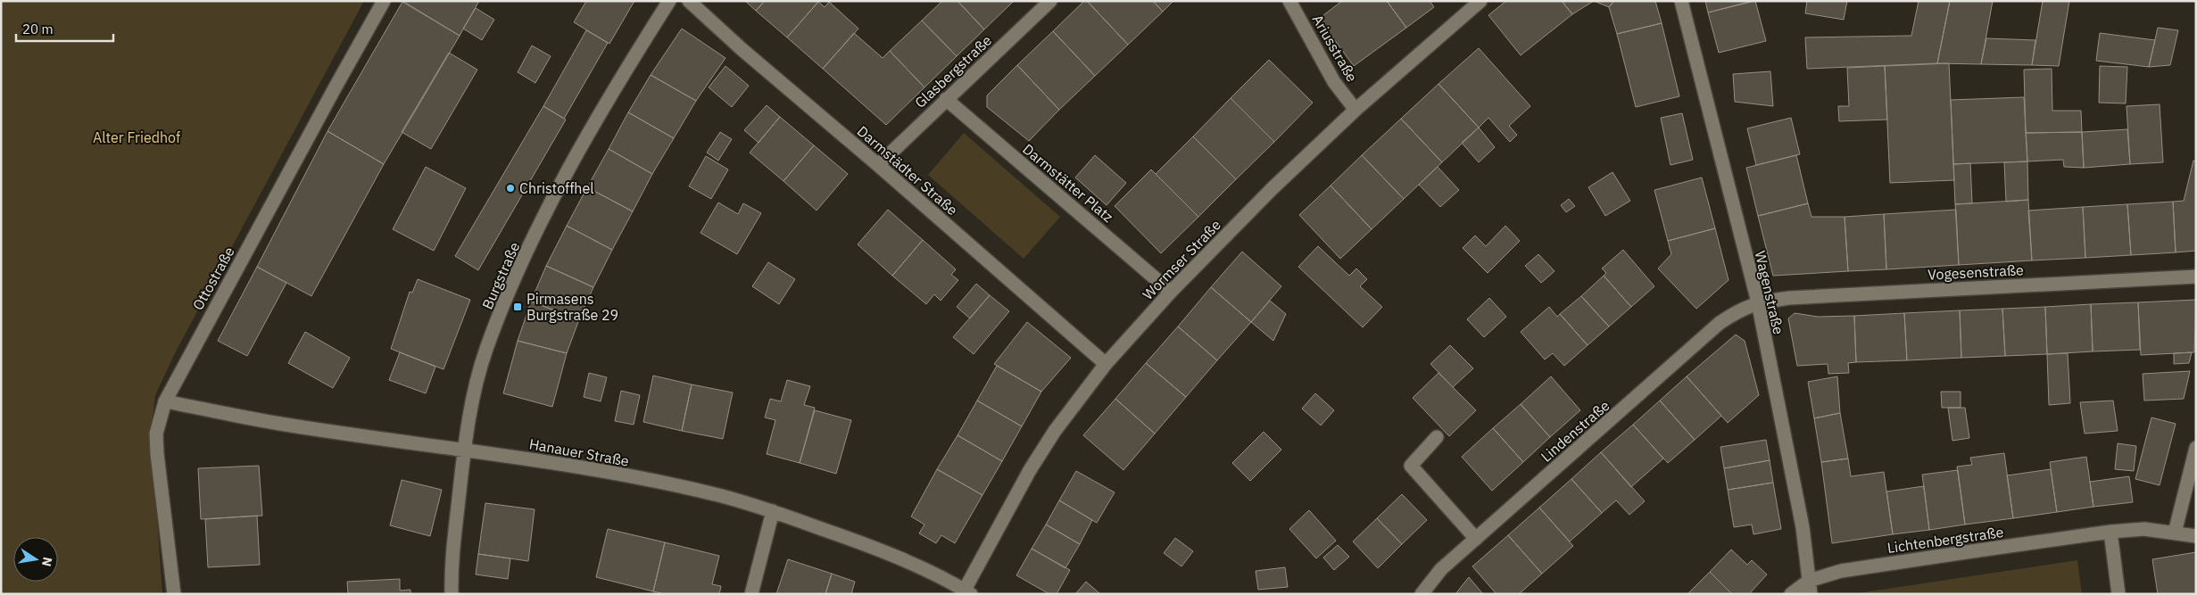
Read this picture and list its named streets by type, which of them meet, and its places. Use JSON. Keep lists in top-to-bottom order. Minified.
{"streets":{"street":["Ariusstraße","Glasbergstraße","Darmstädter Straße","Darmstätter Platz","Wormser Straße","Vogesenstraße","Burgstraße","Ottostraße","Wagenstraße","Lindenstraße","Hanauer Straße","Lichtenbergstraße"]},"crossings":[["Ariusstraße","Wormser Straße"],["Glasbergstraße","Darmstädter Straße"],["Glasbergstraße","Darmstätter Platz"],["Darmstädter Straße","Wormser Straße"],["Darmstätter Platz","Wormser Straße"],["Wormser Straße","Hanauer Straße"],["Vogesenstraße","Wagenstraße"],["Vogesenstraße","Lindenstraße"],["Burgstraße","Hanauer Straße"],["Ottostraße","Hanauer Straße"],["Wagenstraße","Lindenstraße"],["Wagenstraße","Lichtenbergstraße"]],"parks":["Alter Friedhof"],"places":{"other":["Christoffhel"],"transit":["Pirmasens Burgstraße 29"]},"scale_bar":"20 m","north":"right"}
